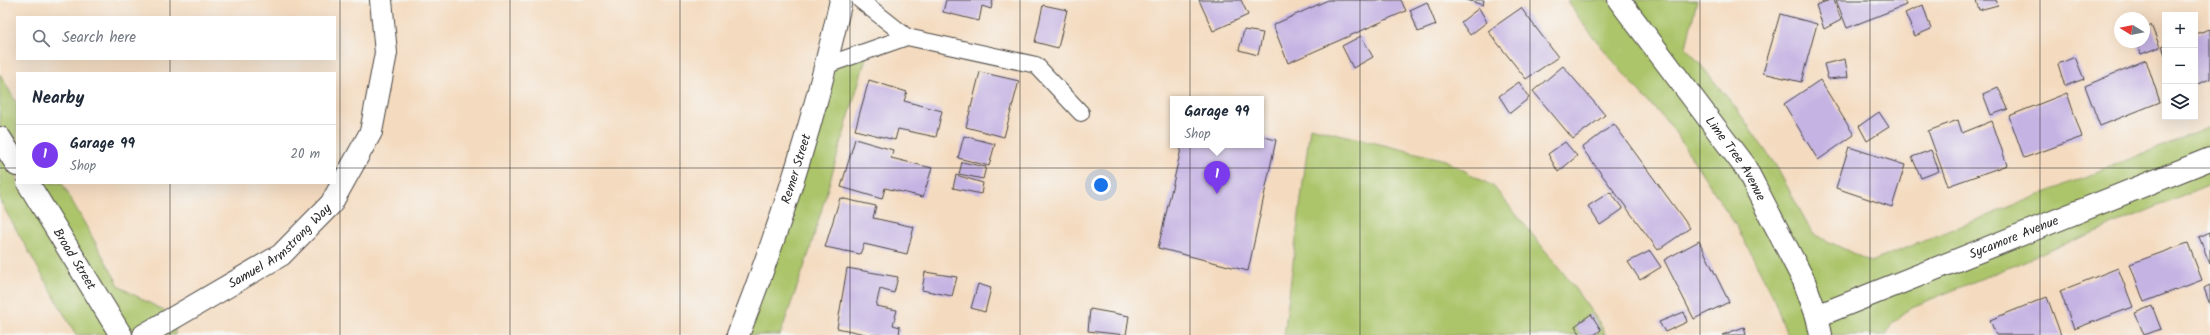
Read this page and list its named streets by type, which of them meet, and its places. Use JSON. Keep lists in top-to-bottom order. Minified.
{"streets":{"street":["Lime Tree Avenue","Remer Street","Sycamore Avenue","Samuel Armstrong Way","Broad Street"]},"crossings":[["Lime Tree Avenue","Sycamore Avenue"]],"north":"left","page":{"map_buttons":["+","−"],"search":"Search here","heading":"Nearby","popup":["Garage 99","Shop"],"list":[{"mark":"1","name":"Garage 99","note":"Shop","value":"20 m"}],"pins":"1"}}
